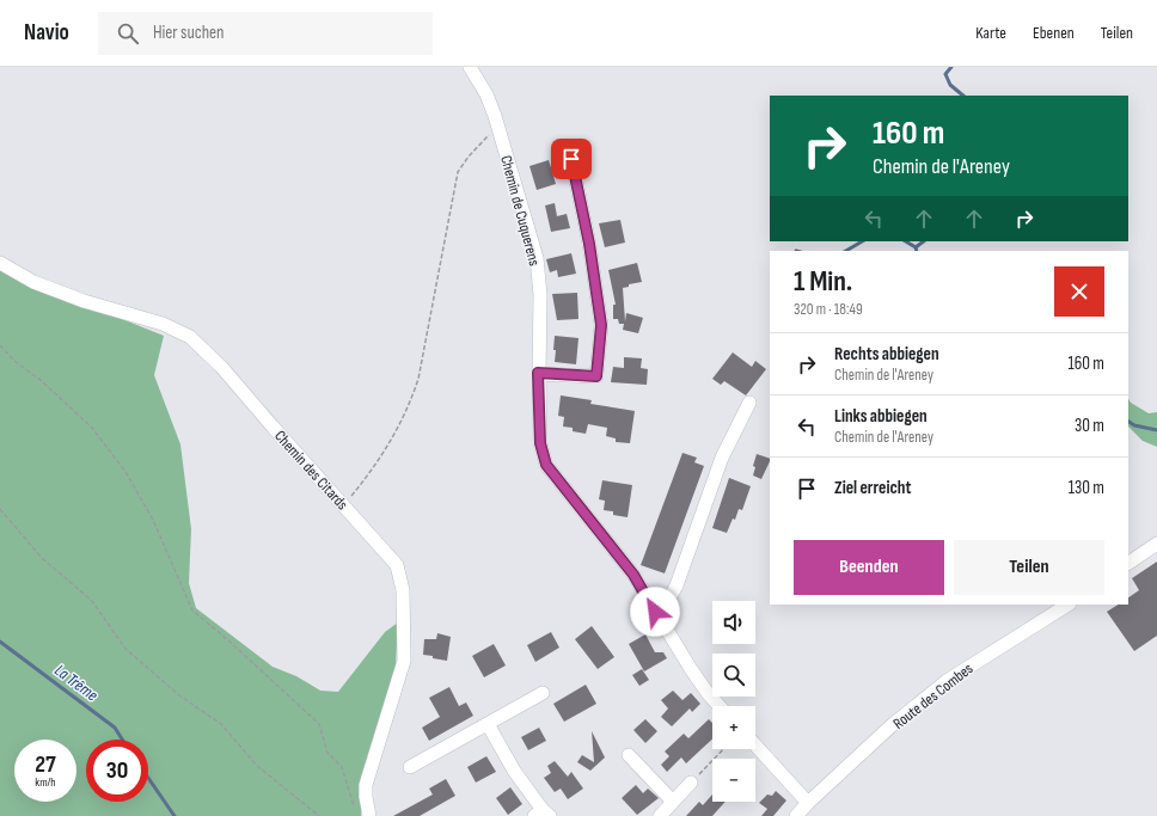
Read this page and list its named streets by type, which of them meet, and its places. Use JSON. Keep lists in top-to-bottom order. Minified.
{"streets":{"street":["Chemin de Cuquerens","Chemin des Citards","Route des Combes"]},"water":["La Trême"],"page":{"header":"Navio","search":"Hier suchen","nav":["Karte","Ebenen","Teilen"],"turn":["160 m","Chemin de l'Areney"],"heading":["1 Min.","320 m · 18:49"],"list":[{"name":"Rechts abbiegen","note":"Chemin de l'Areney","value":"160 m"},{"name":"Links abbiegen","note":"Chemin de l'Areney","value":"30 m"},{"name":"Ziel erreicht","value":"130 m"}],"buttons":["Beenden","Teilen"],"map_buttons":["+","−"],"speed":"27 km/h","limit":"30"}}
